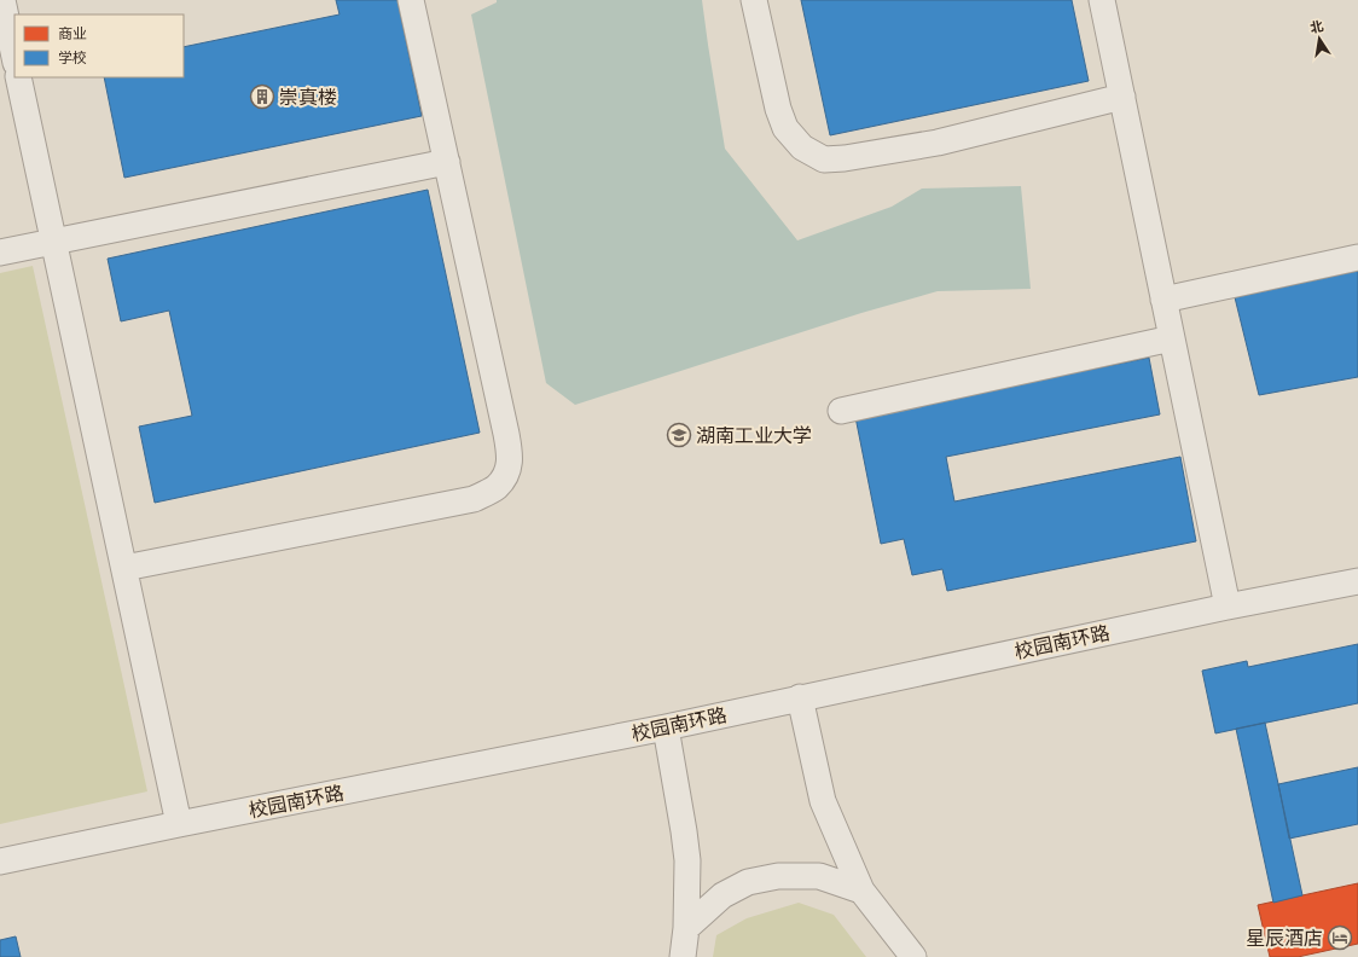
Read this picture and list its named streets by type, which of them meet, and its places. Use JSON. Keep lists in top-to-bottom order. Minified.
{"streets":{"street":["校园南环路"]},"places":{"building":["崇真楼"],"school or university":["湖南工业大学"],"hotel":["星辰酒店"]},"legend":["商业","学校"],"north":"top"}
